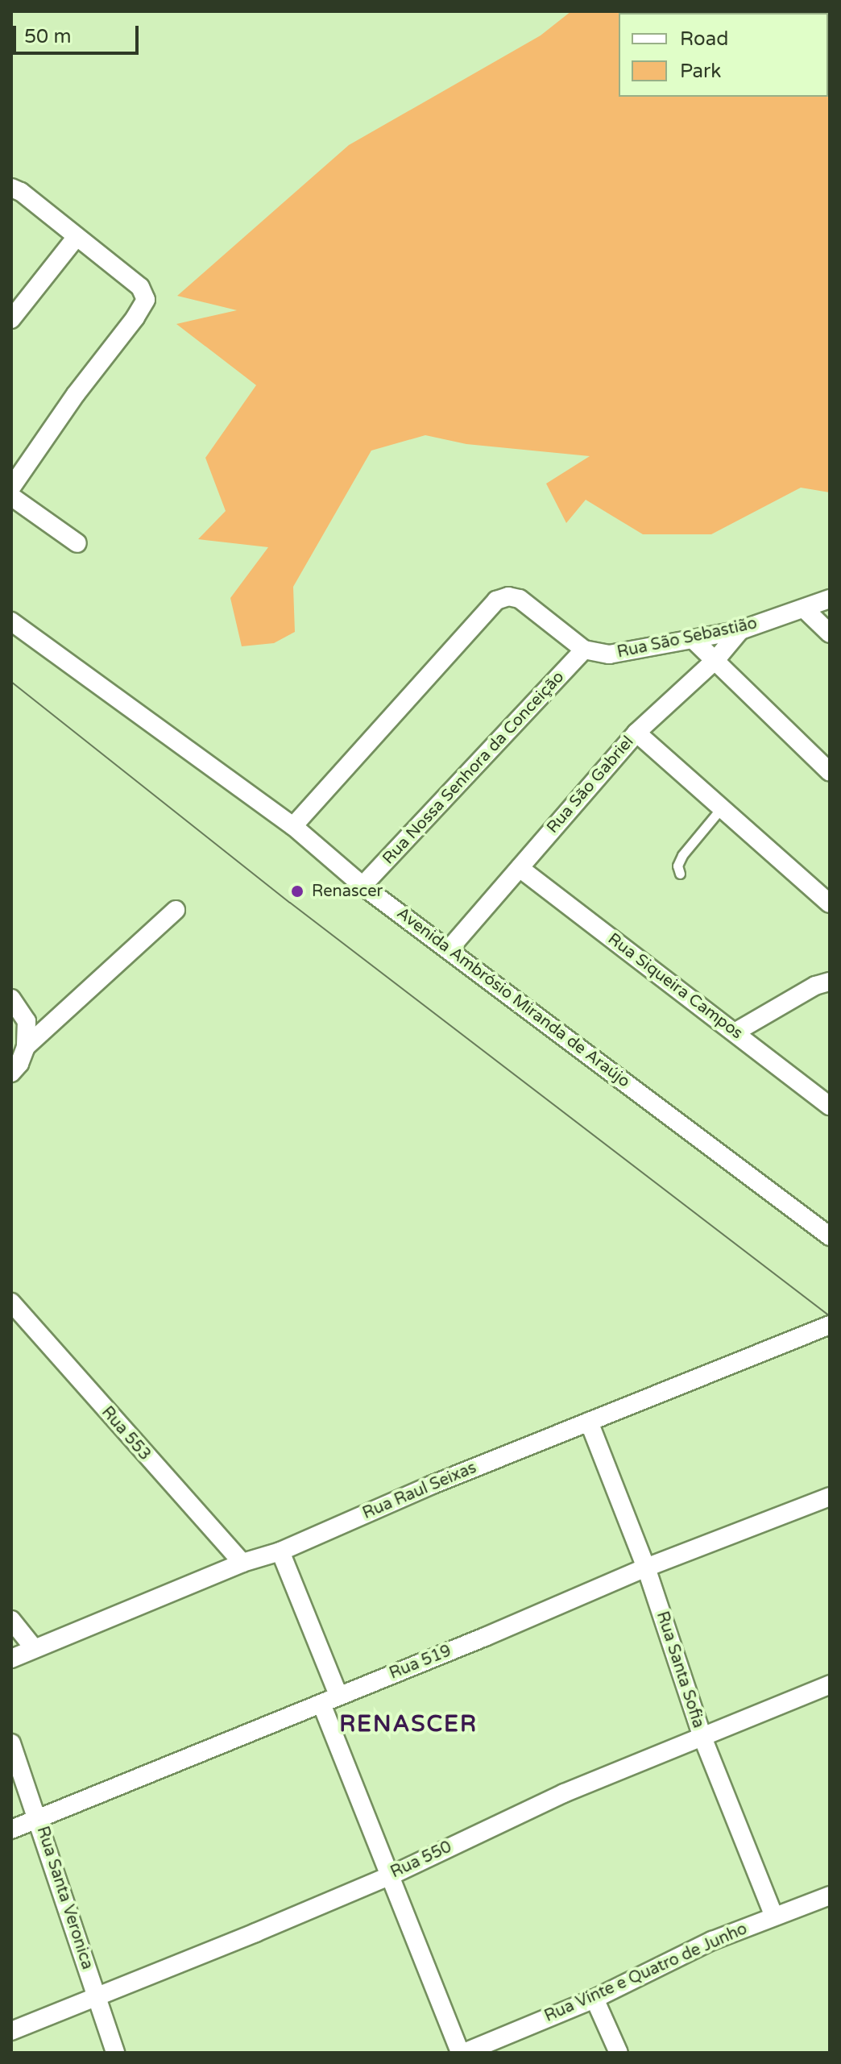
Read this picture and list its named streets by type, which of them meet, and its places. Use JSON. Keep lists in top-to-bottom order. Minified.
{"streets":{"street":["Rua São Sebastião","Rua Nossa Senhora da Conceição","Rua São Gabriel","Rua Siqueira Campos","Avenida Ambrósio Miranda de Araújo","Rua 553","Rua Raul Seixas","Rua 519","Rua Santa Sofia","Rua 550","Rua Santa Veronica","Rua Vinte e Quatro de Junho"]},"crossings":[["Rua São Sebastião","Rua Nossa Senhora da Conceição"],["Rua São Sebastião","Rua São Gabriel"],["Rua Nossa Senhora da Conceição","Avenida Ambrósio Miranda de Araújo"],["Rua São Gabriel","Rua Siqueira Campos"],["Rua São Gabriel","Avenida Ambrósio Miranda de Araújo"],["Rua 553","Rua Raul Seixas"],["Rua Raul Seixas","Rua Santa Sofia"],["Rua 519","Rua Santa Sofia"],["Rua 519","Rua Santa Veronica"],["Rua Santa Sofia","Rua 550"],["Rua Santa Sofia","Rua Vinte e Quatro de Junho"],["Rua 550","Rua Santa Veronica"]],"districts":["RENASCER"],"places":["Renascer"],"legend":["Road","Park"],"scale_bar":"50 m"}
